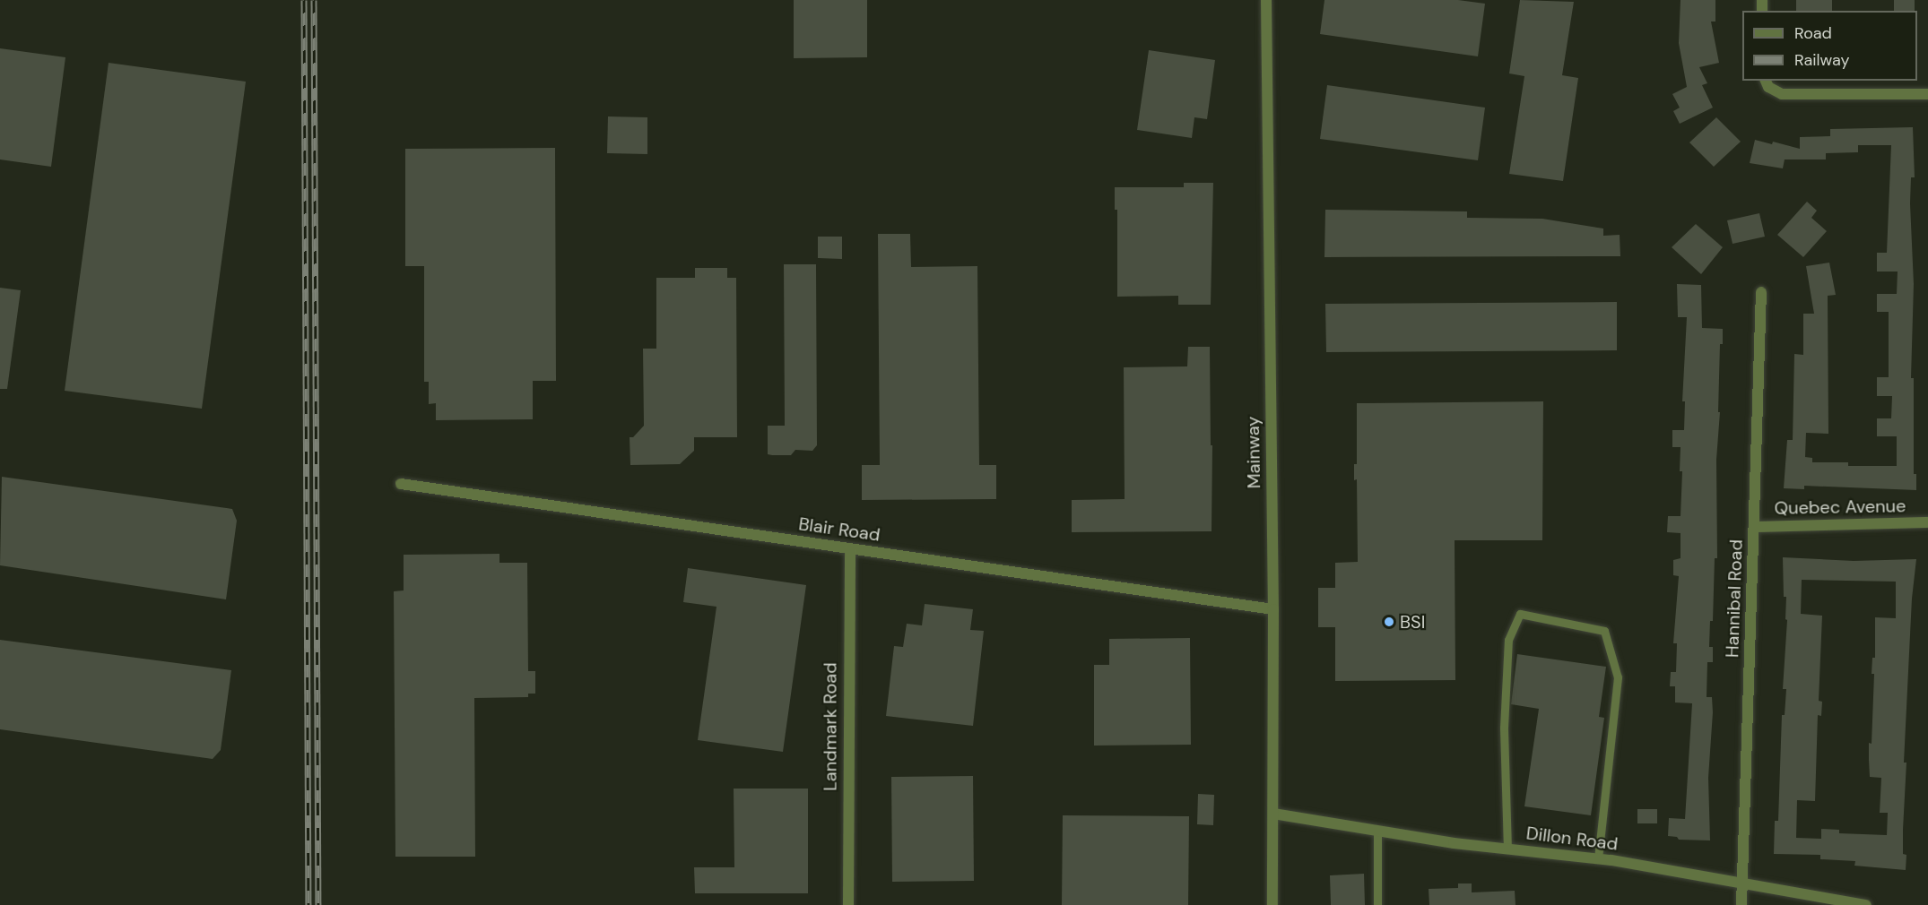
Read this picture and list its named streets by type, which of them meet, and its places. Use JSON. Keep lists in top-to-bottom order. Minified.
{"streets":{"street":["Mainway","Quebec Avenue","Blair Road","Hannibal Road","Landmark Road","Dillon Road"]},"crossings":[["Mainway","Blair Road"],["Mainway","Dillon Road"],["Quebec Avenue","Hannibal Road"],["Blair Road","Landmark Road"],["Hannibal Road","Dillon Road"]],"places":["BSI"],"legend":["Road","Railway"]}
